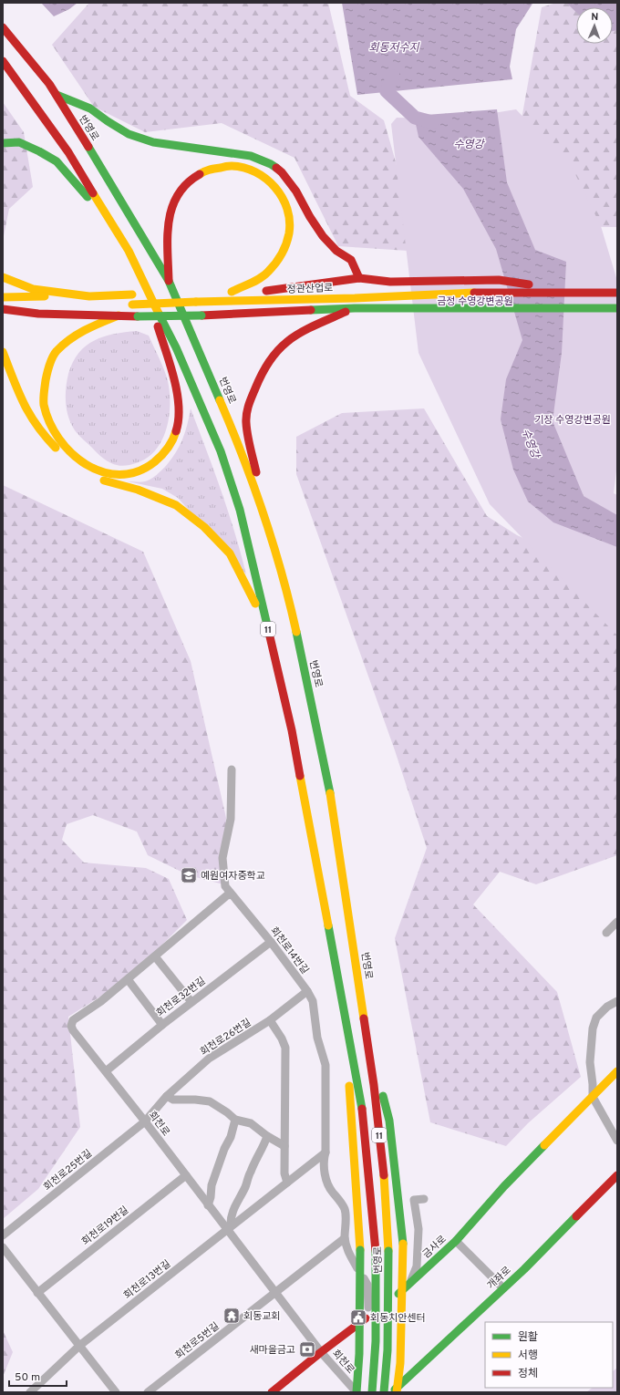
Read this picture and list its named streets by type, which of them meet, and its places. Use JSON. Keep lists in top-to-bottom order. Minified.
{"streets":{"main road":["번영로","정관산업로","11","금사로","개좌로"],"street":["회천로14번길","회천로32번길","회천로26번길","회천로","회천로25번길","회천로19번길","회천로13번길","회천로5번길"]},"crossings":[["회천로14번길","회천로32번길"],["회천로14번길","회천로26번길"],["회천로14번길","회천로"],["회천로32번길","회천로"],["회천로26번길","회천로"],["회천로26번길","회천로25번길"],["회천로","회천로25번길"],["회천로","회천로19번길"],["회천로","금사로"],["회천로","회천로13번길"],["회천로","회천로5번길"]],"water":["회동저수지","수영강"],"parks":["금정 수영강변공원","기장 수영강변공원"],"places":{"school or university":["예원여자중학교"],"temple":["회동교회"],"public building":["회동치안센터"],"bank":["새마을금고"]},"legend":["원활","서행","정체"],"scale_bar":"50 m","north":"top"}
